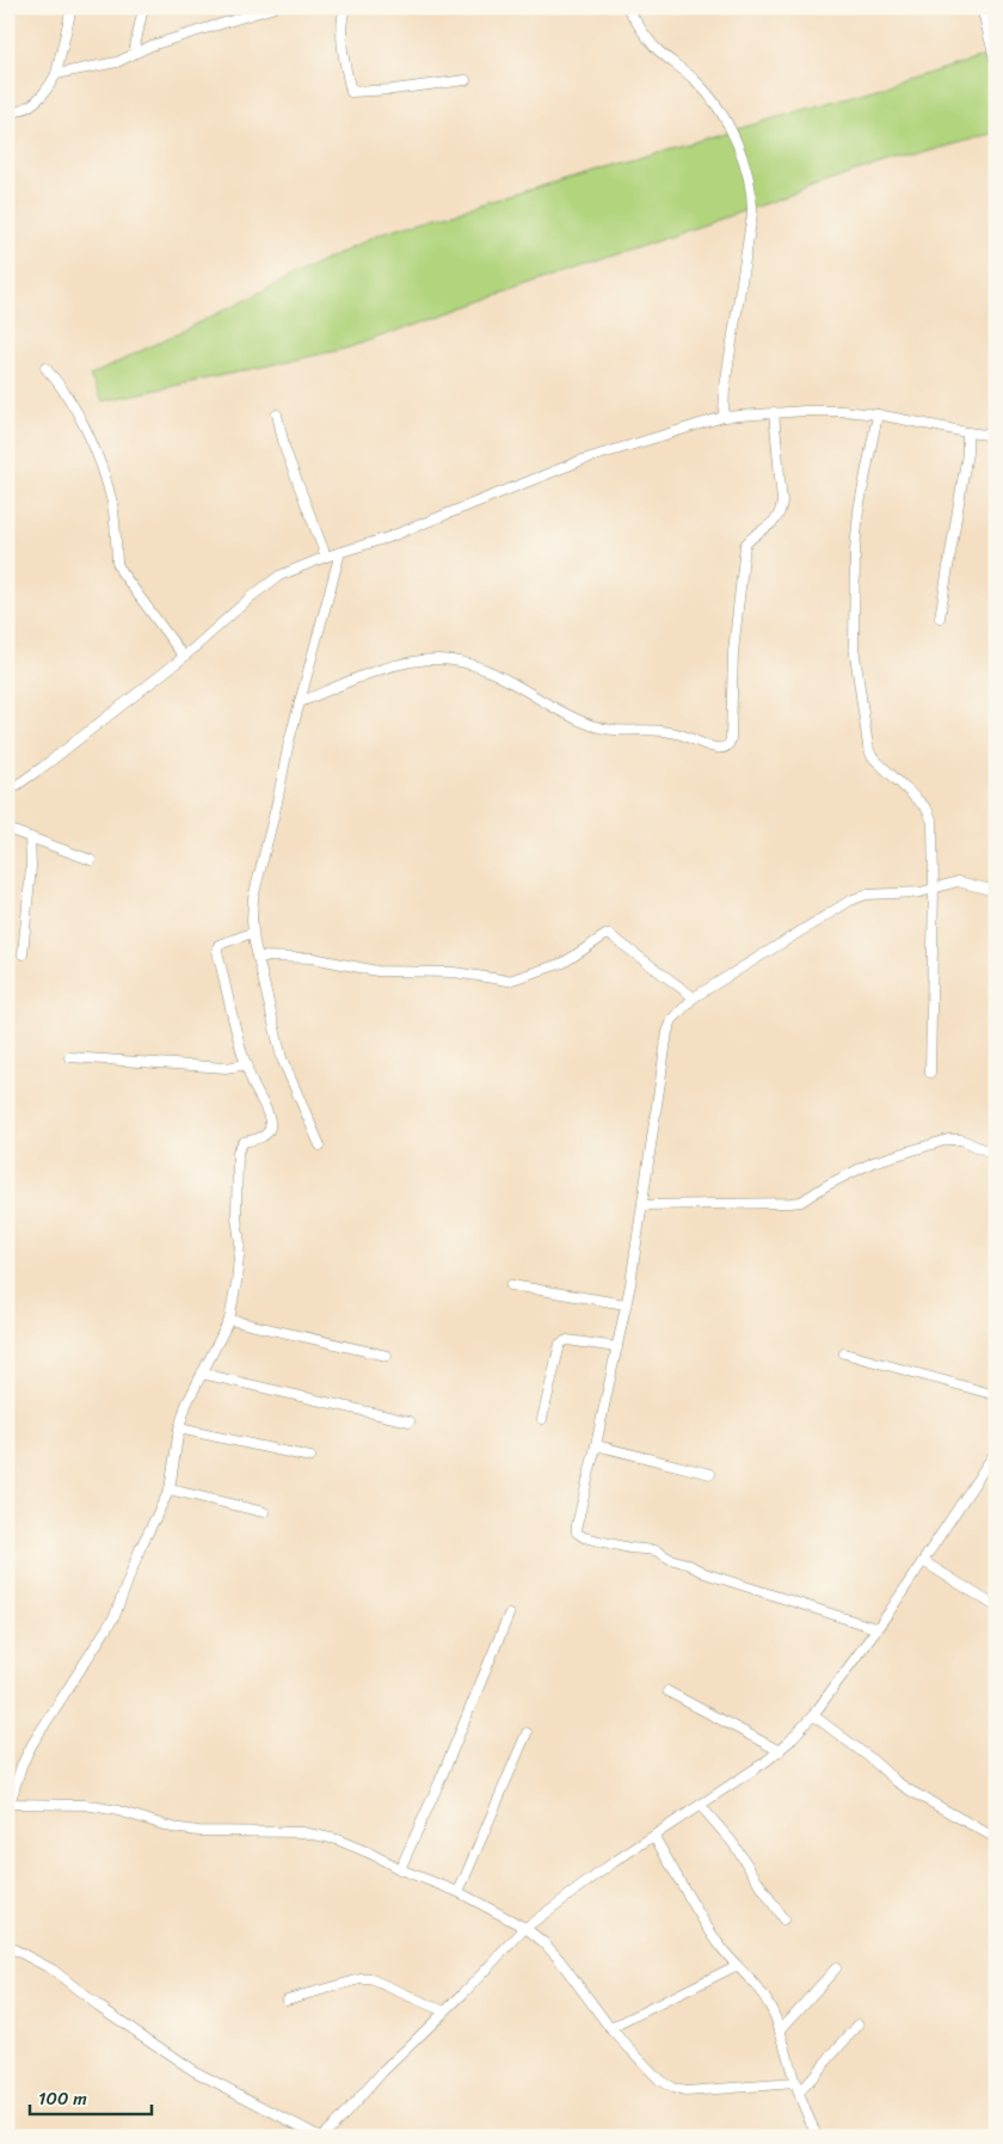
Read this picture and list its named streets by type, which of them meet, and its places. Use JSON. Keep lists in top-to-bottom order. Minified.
{"scale_bar":"100 m"}
